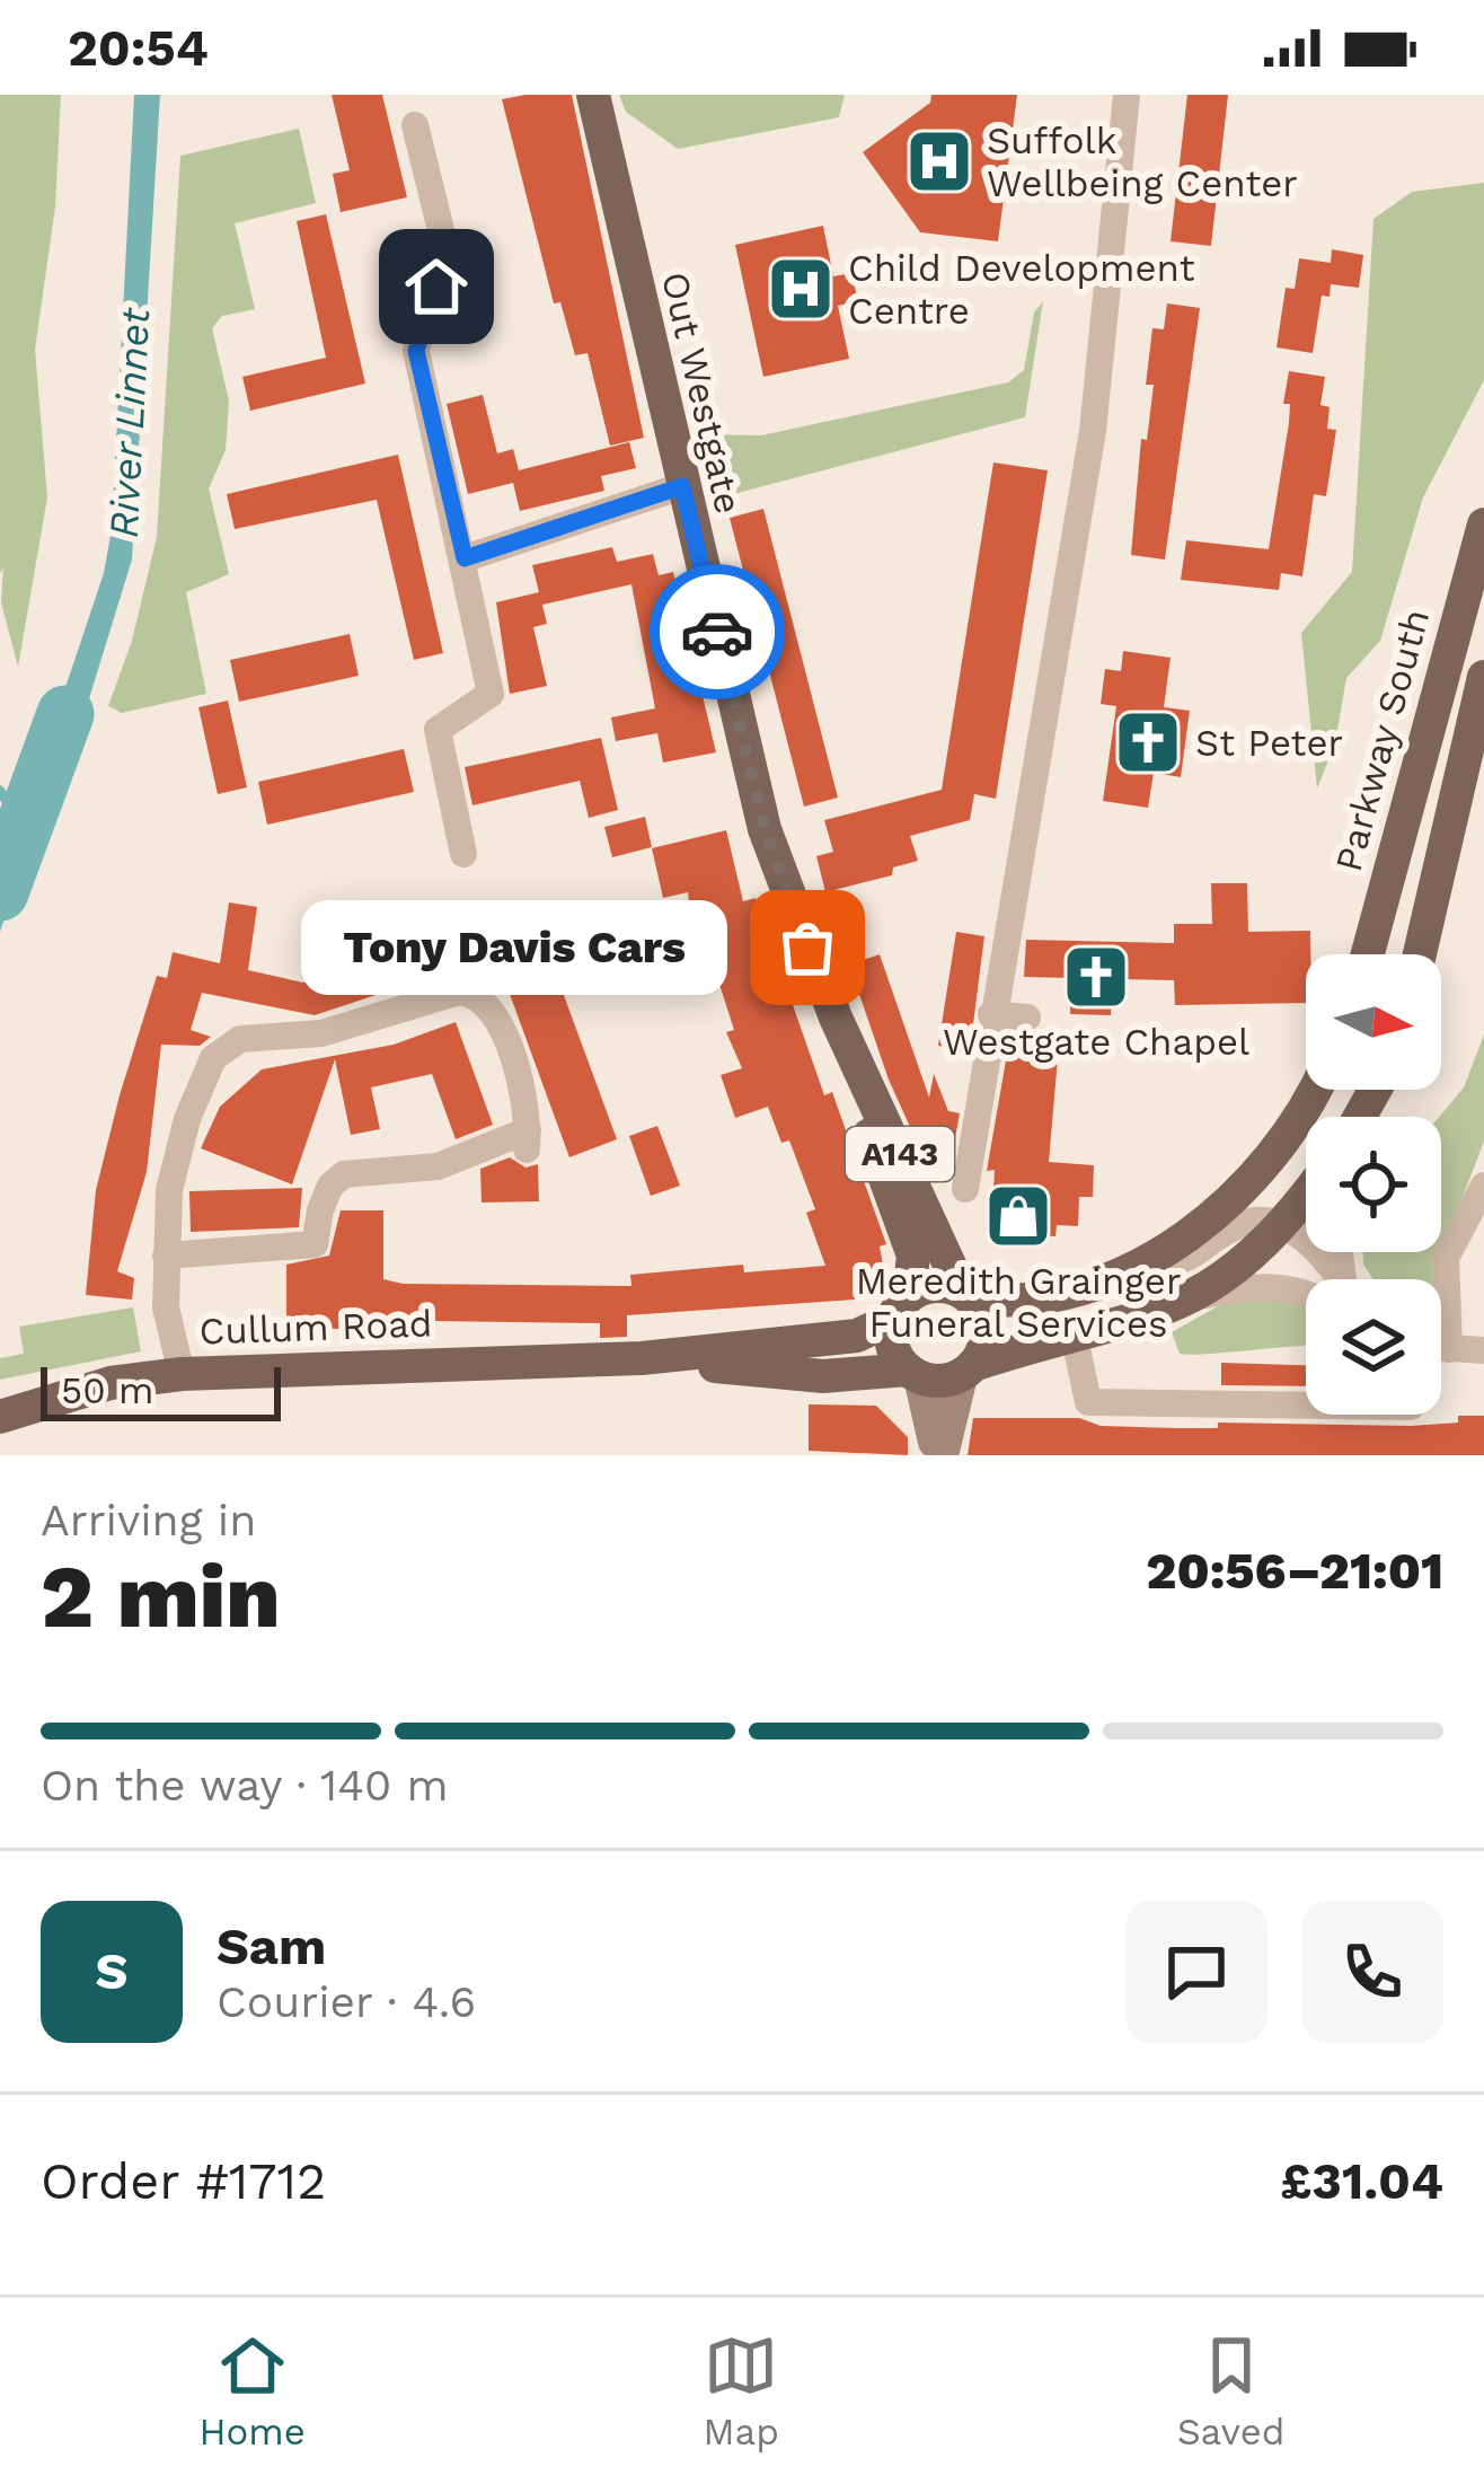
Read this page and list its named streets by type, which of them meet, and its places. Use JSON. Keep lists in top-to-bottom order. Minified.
{"streets":{"main road":["Out Westgate","Parkway South","A143","Cullum Road"]},"crossings":[["Out Westgate","A143"],["Out Westgate","Cullum Road"],["A143","Cullum Road"]],"water":["River Linnet"],"places":{"hospital":["Suffolk Wellbeing Center","Child Development Centre"],"church":["St Peter","Westgate Chapel"],"other":["Tony Davis Cars"],"shop":["Meredith Grainger Funeral Services"]},"scale_bar":"50 m","north":"right","page":{"status":"20:54","bubble":"Tony Davis Cars","scale":"50 m","heading":["2 min","Arriving in","20:56–21:01"],"panel":["Sam","Courier · 4.6","Order #1712","£31.04"],"bar":"On the way · 140 m","round":"S","tabs":["Home","Map","Saved"]}}
